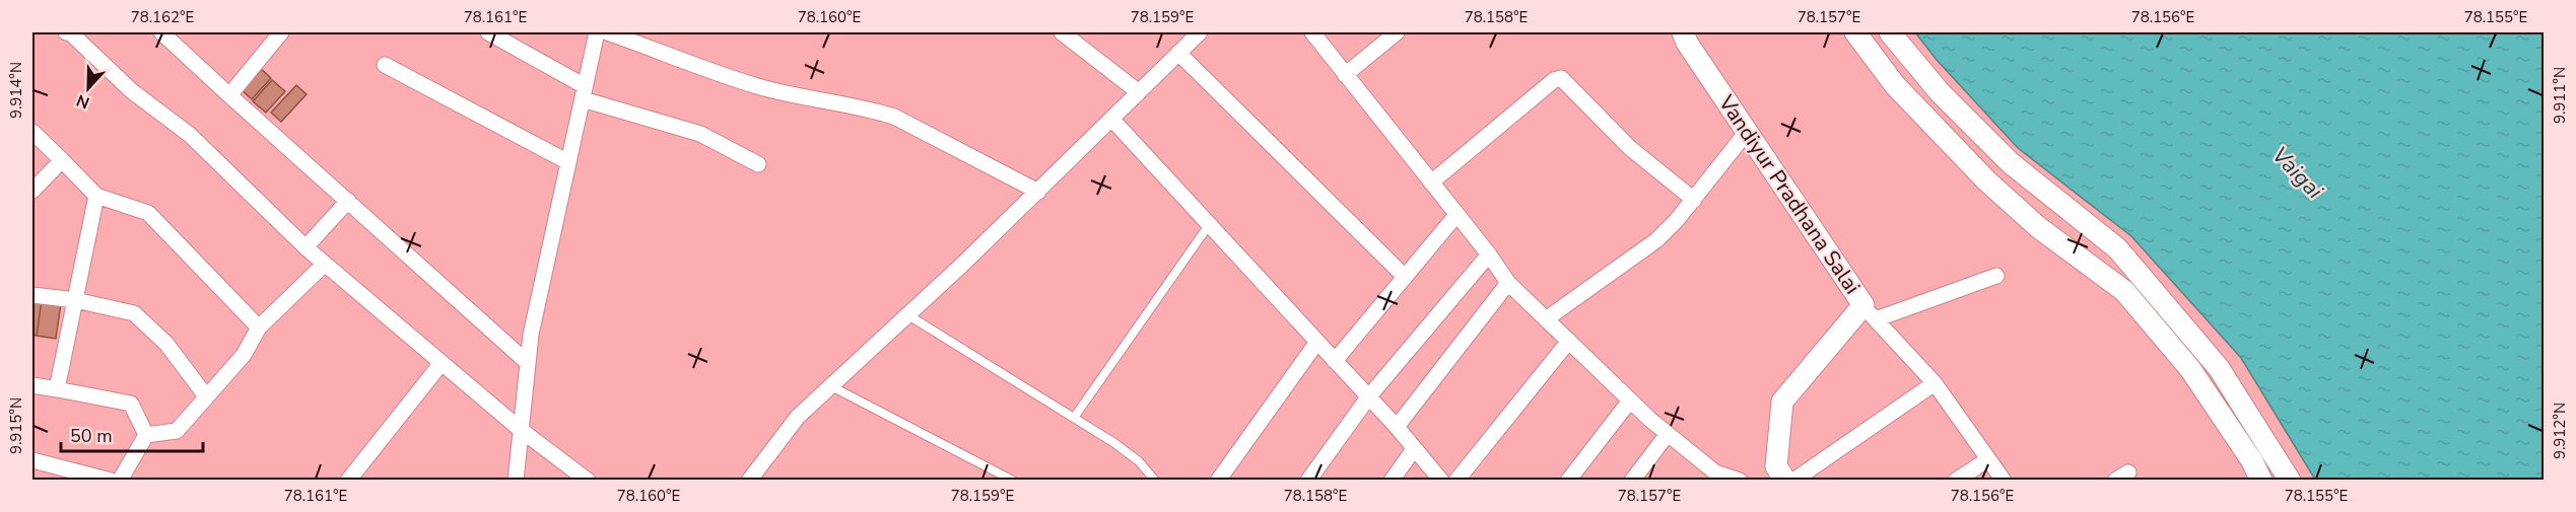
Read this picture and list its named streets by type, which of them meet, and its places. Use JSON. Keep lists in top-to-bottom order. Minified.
{"streets":{"street":["Vandiyur Pradhana Salai"]},"water":["Vaigai"],"scale_bar":"50 m","north":"bottom","coordinates":["78.162°E","78.161°E","78.160°E","78.159°E","78.158°E","78.157°E","78.156°E","78.155°E","9.914°N","9.911°N","9.915°N","9.912°N"]}
